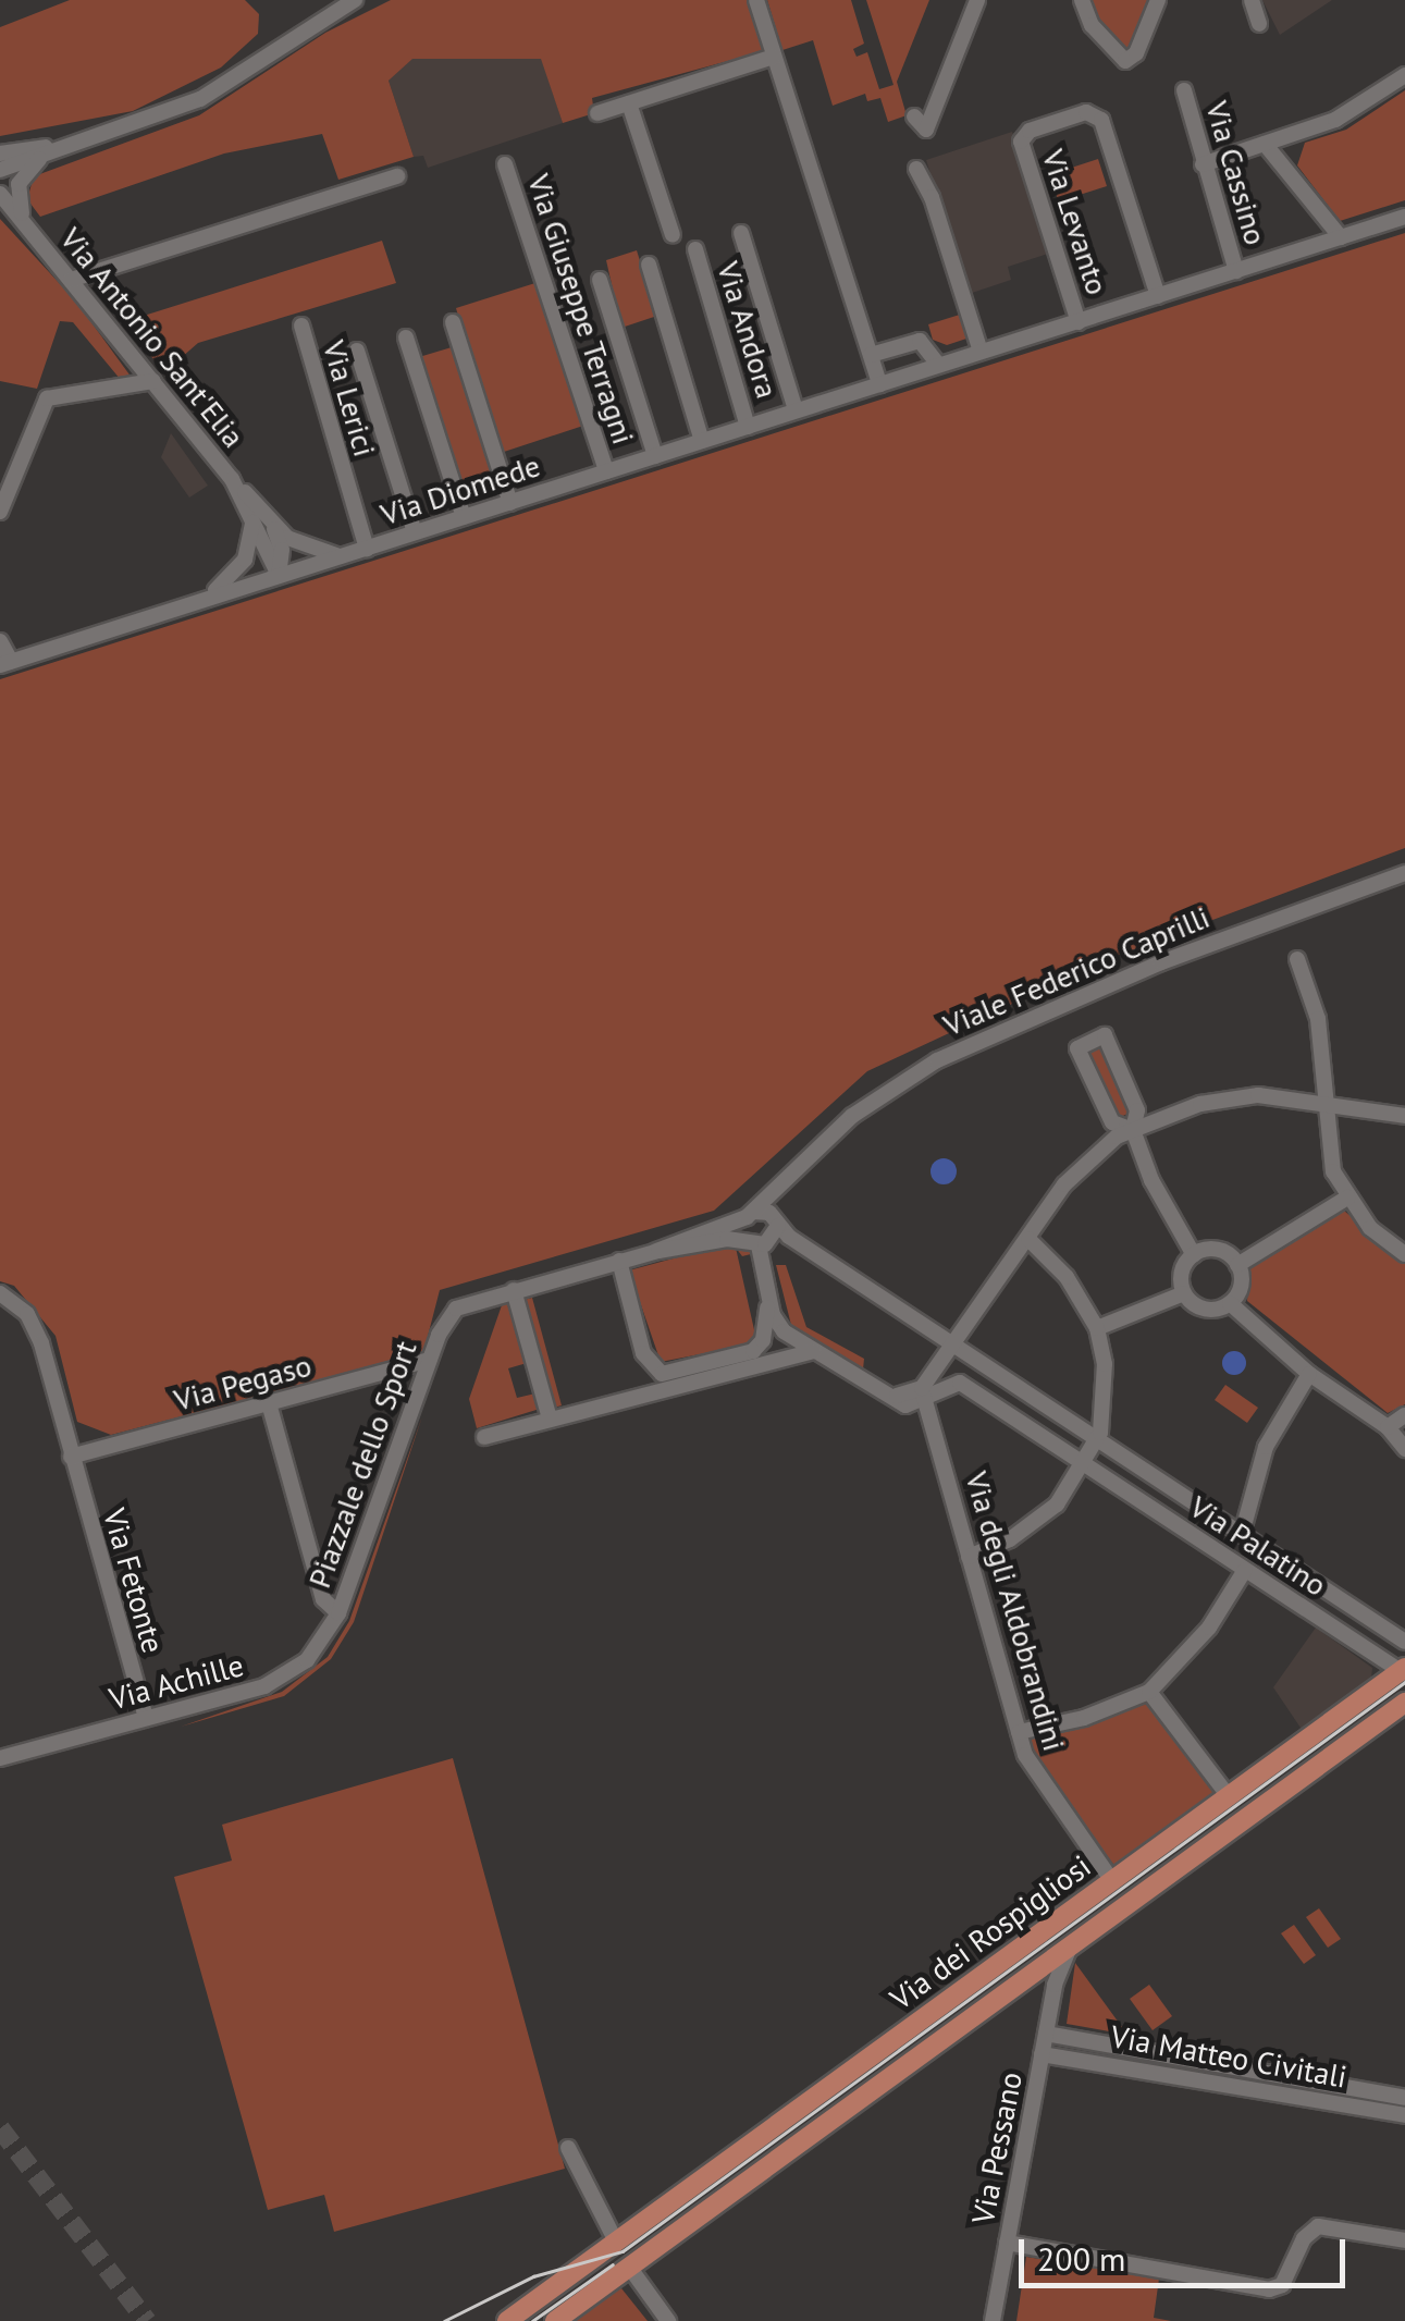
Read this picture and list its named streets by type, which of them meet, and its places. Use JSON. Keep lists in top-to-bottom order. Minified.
{"streets":{"main road":["Via dei Rospigliosi"],"street":["Via Cassino","Via Levanto","Via Giuseppe Terragni","Via Andora","Via Antonio Sant'Elia","Via Lerici","Via Diomede","Viale Federico Caprilli","Via Pegaso","Piazzale dello Sport","Via Palatino","Via Fetonte","Via degli Aldobrandini","Via Achille","Via Matteo Civitali","Via Pessano"]},"crossings":[["Via Cassino","Via Diomede"],["Via Levanto","Via Diomede"],["Via Giuseppe Terragni","Via Diomede"],["Via Andora","Via Diomede"],["Via Antonio Sant'Elia","Via Diomede"],["Via Lerici","Via Diomede"],["Viale Federico Caprilli","Piazzale dello Sport"],["Via Pegaso","Piazzale dello Sport"],["Via Pegaso","Via Fetonte"],["Piazzale dello Sport","Via Achille"],["Via Palatino","Via degli Aldobrandini"],["Via Palatino","Via dei Rospigliosi"],["Via Fetonte","Via Achille"],["Via degli Aldobrandini","Via dei Rospigliosi"],["Via dei Rospigliosi","Via Pessano"],["Via Matteo Civitali","Via Pessano"]],"scale_bar":"200 m"}
